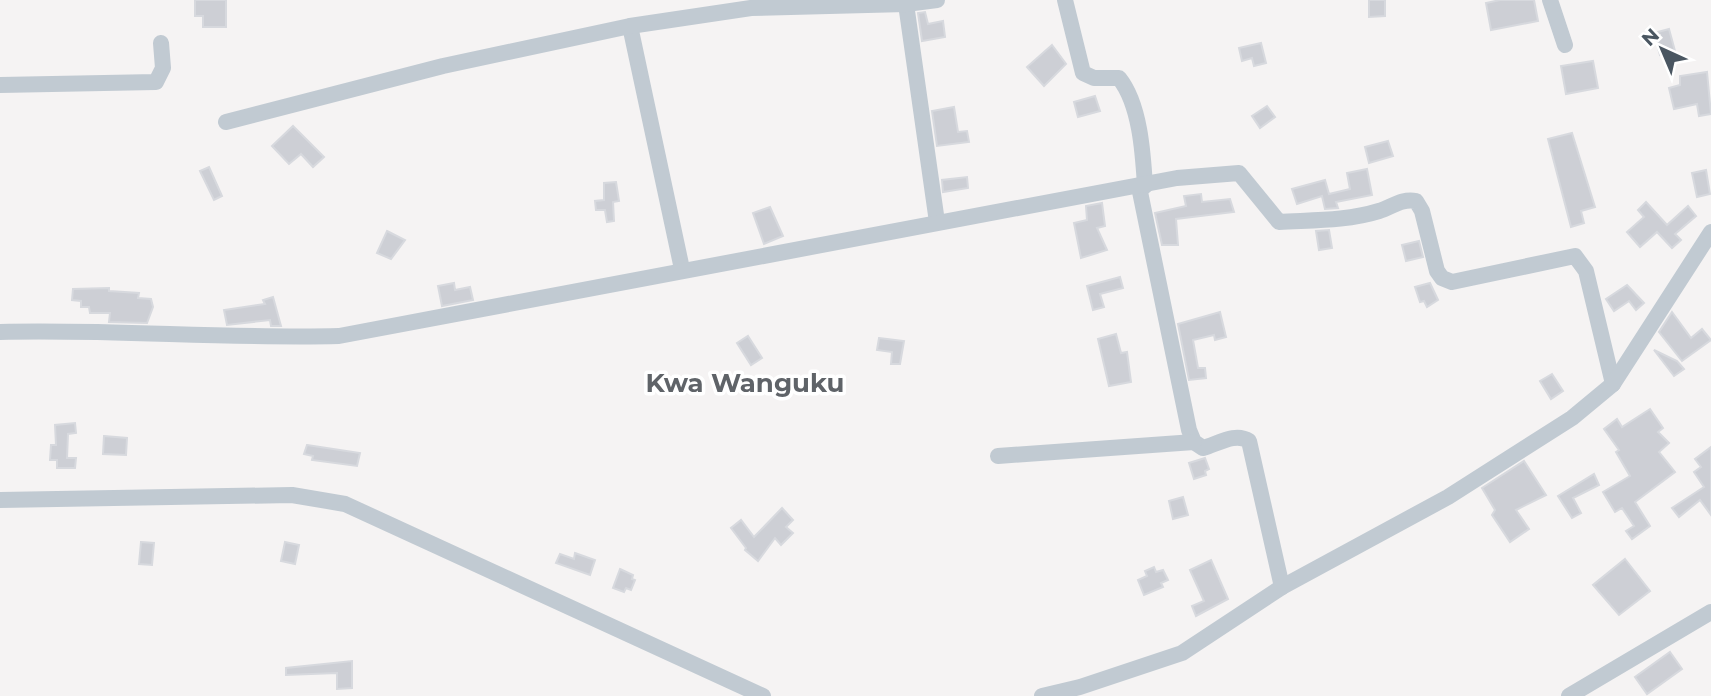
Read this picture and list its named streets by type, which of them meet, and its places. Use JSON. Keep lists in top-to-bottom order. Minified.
{"districts":["Kwa Wanguku"],"north":"top left"}
